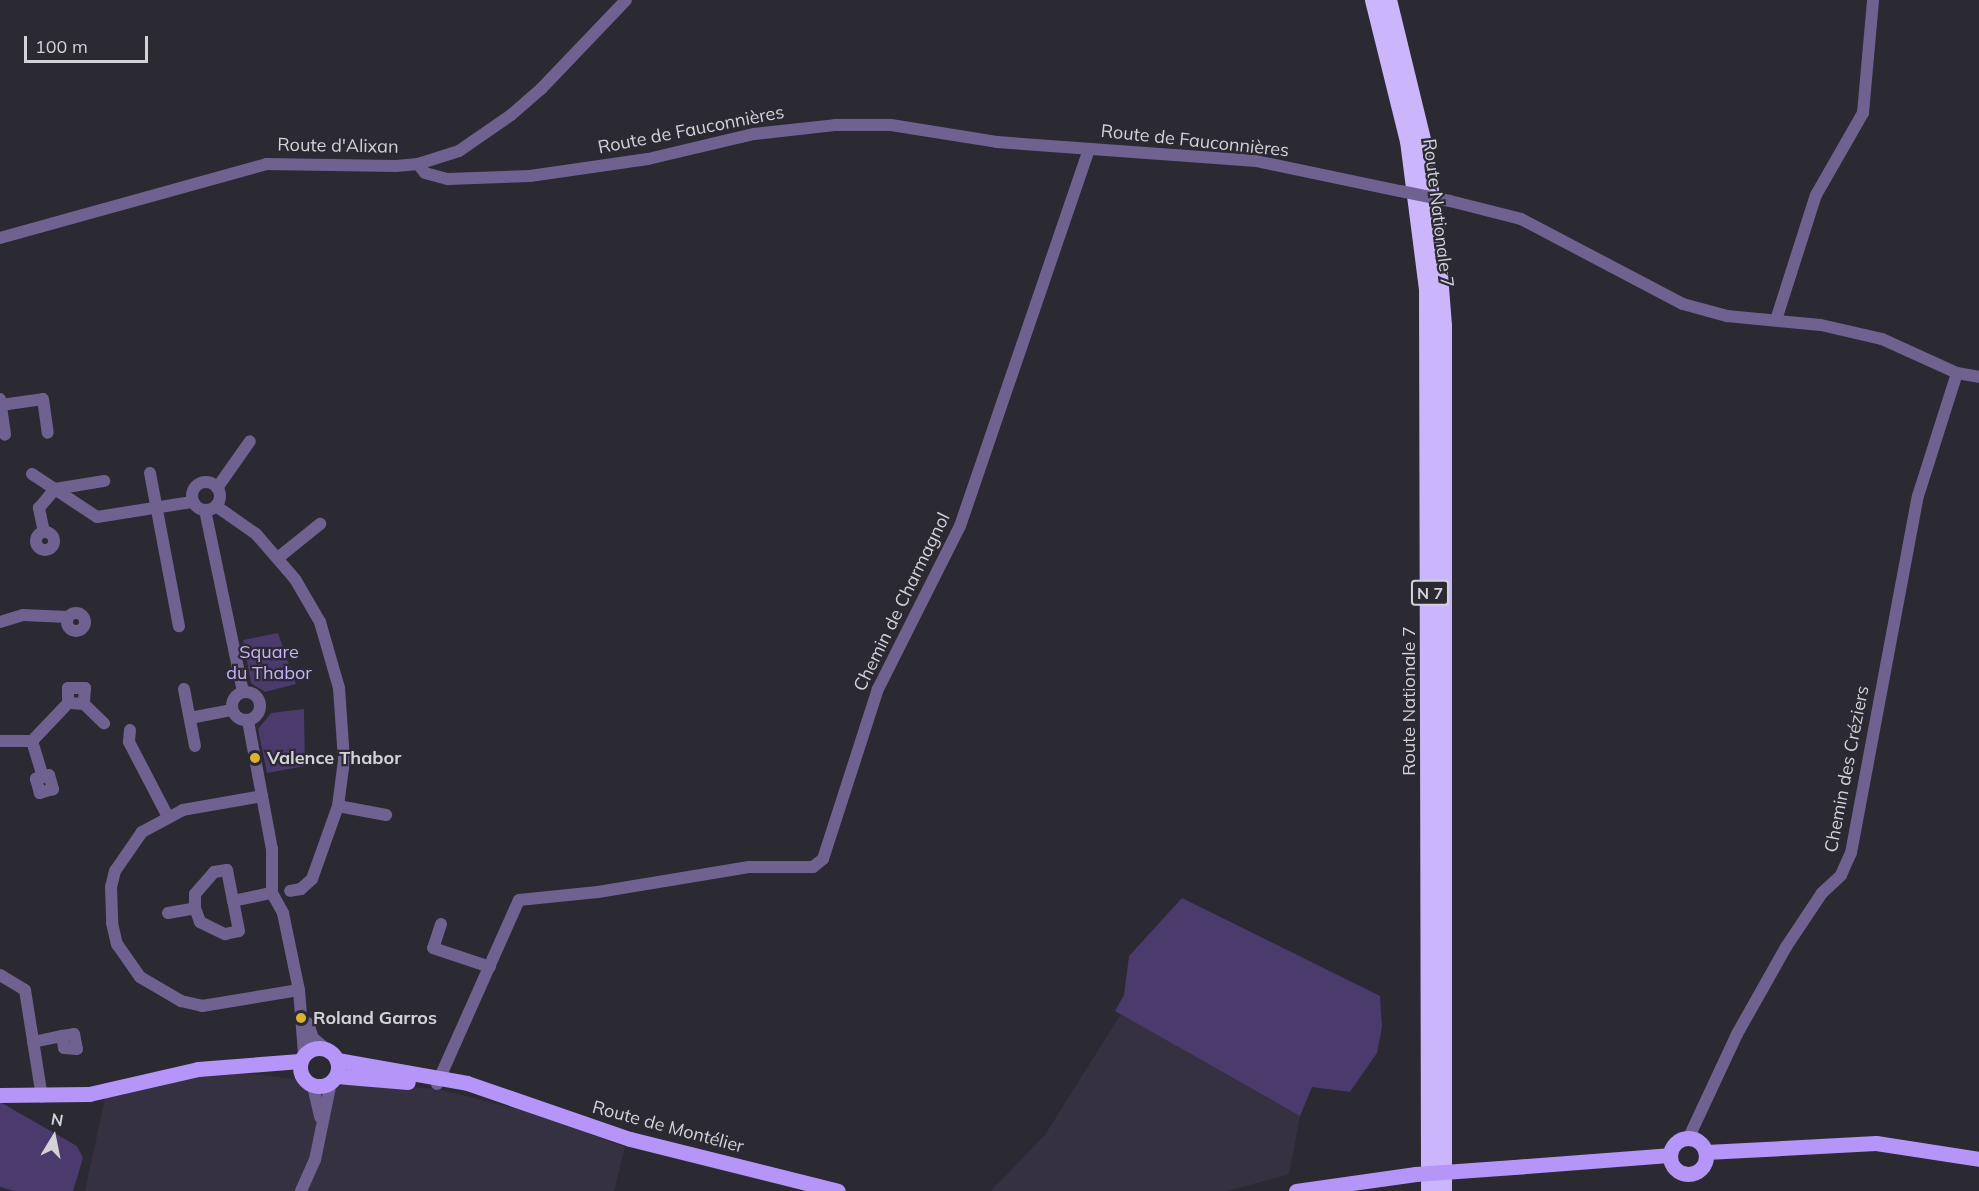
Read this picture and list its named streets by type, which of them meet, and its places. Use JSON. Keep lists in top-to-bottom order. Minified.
{"streets":{"highway":["Route Nationale 7","N 7"],"main road":["Route de Montélier"],"street":["Route de Fauconnières","Route d'Alixan","Chemin de Charmagnol","Chemin des Créziers"]},"crossings":[["Route de Fauconnières","Route d'Alixan"],["Route de Fauconnières","Chemin de Charmagnol"],["Route de Fauconnières","Chemin des Créziers"],["Chemin de Charmagnol","Route de Montélier"]],"parks":["Square du Thabor"],"places":["Valence Thabor","Roland Garros"],"scale_bar":"100 m","north":"top"}
